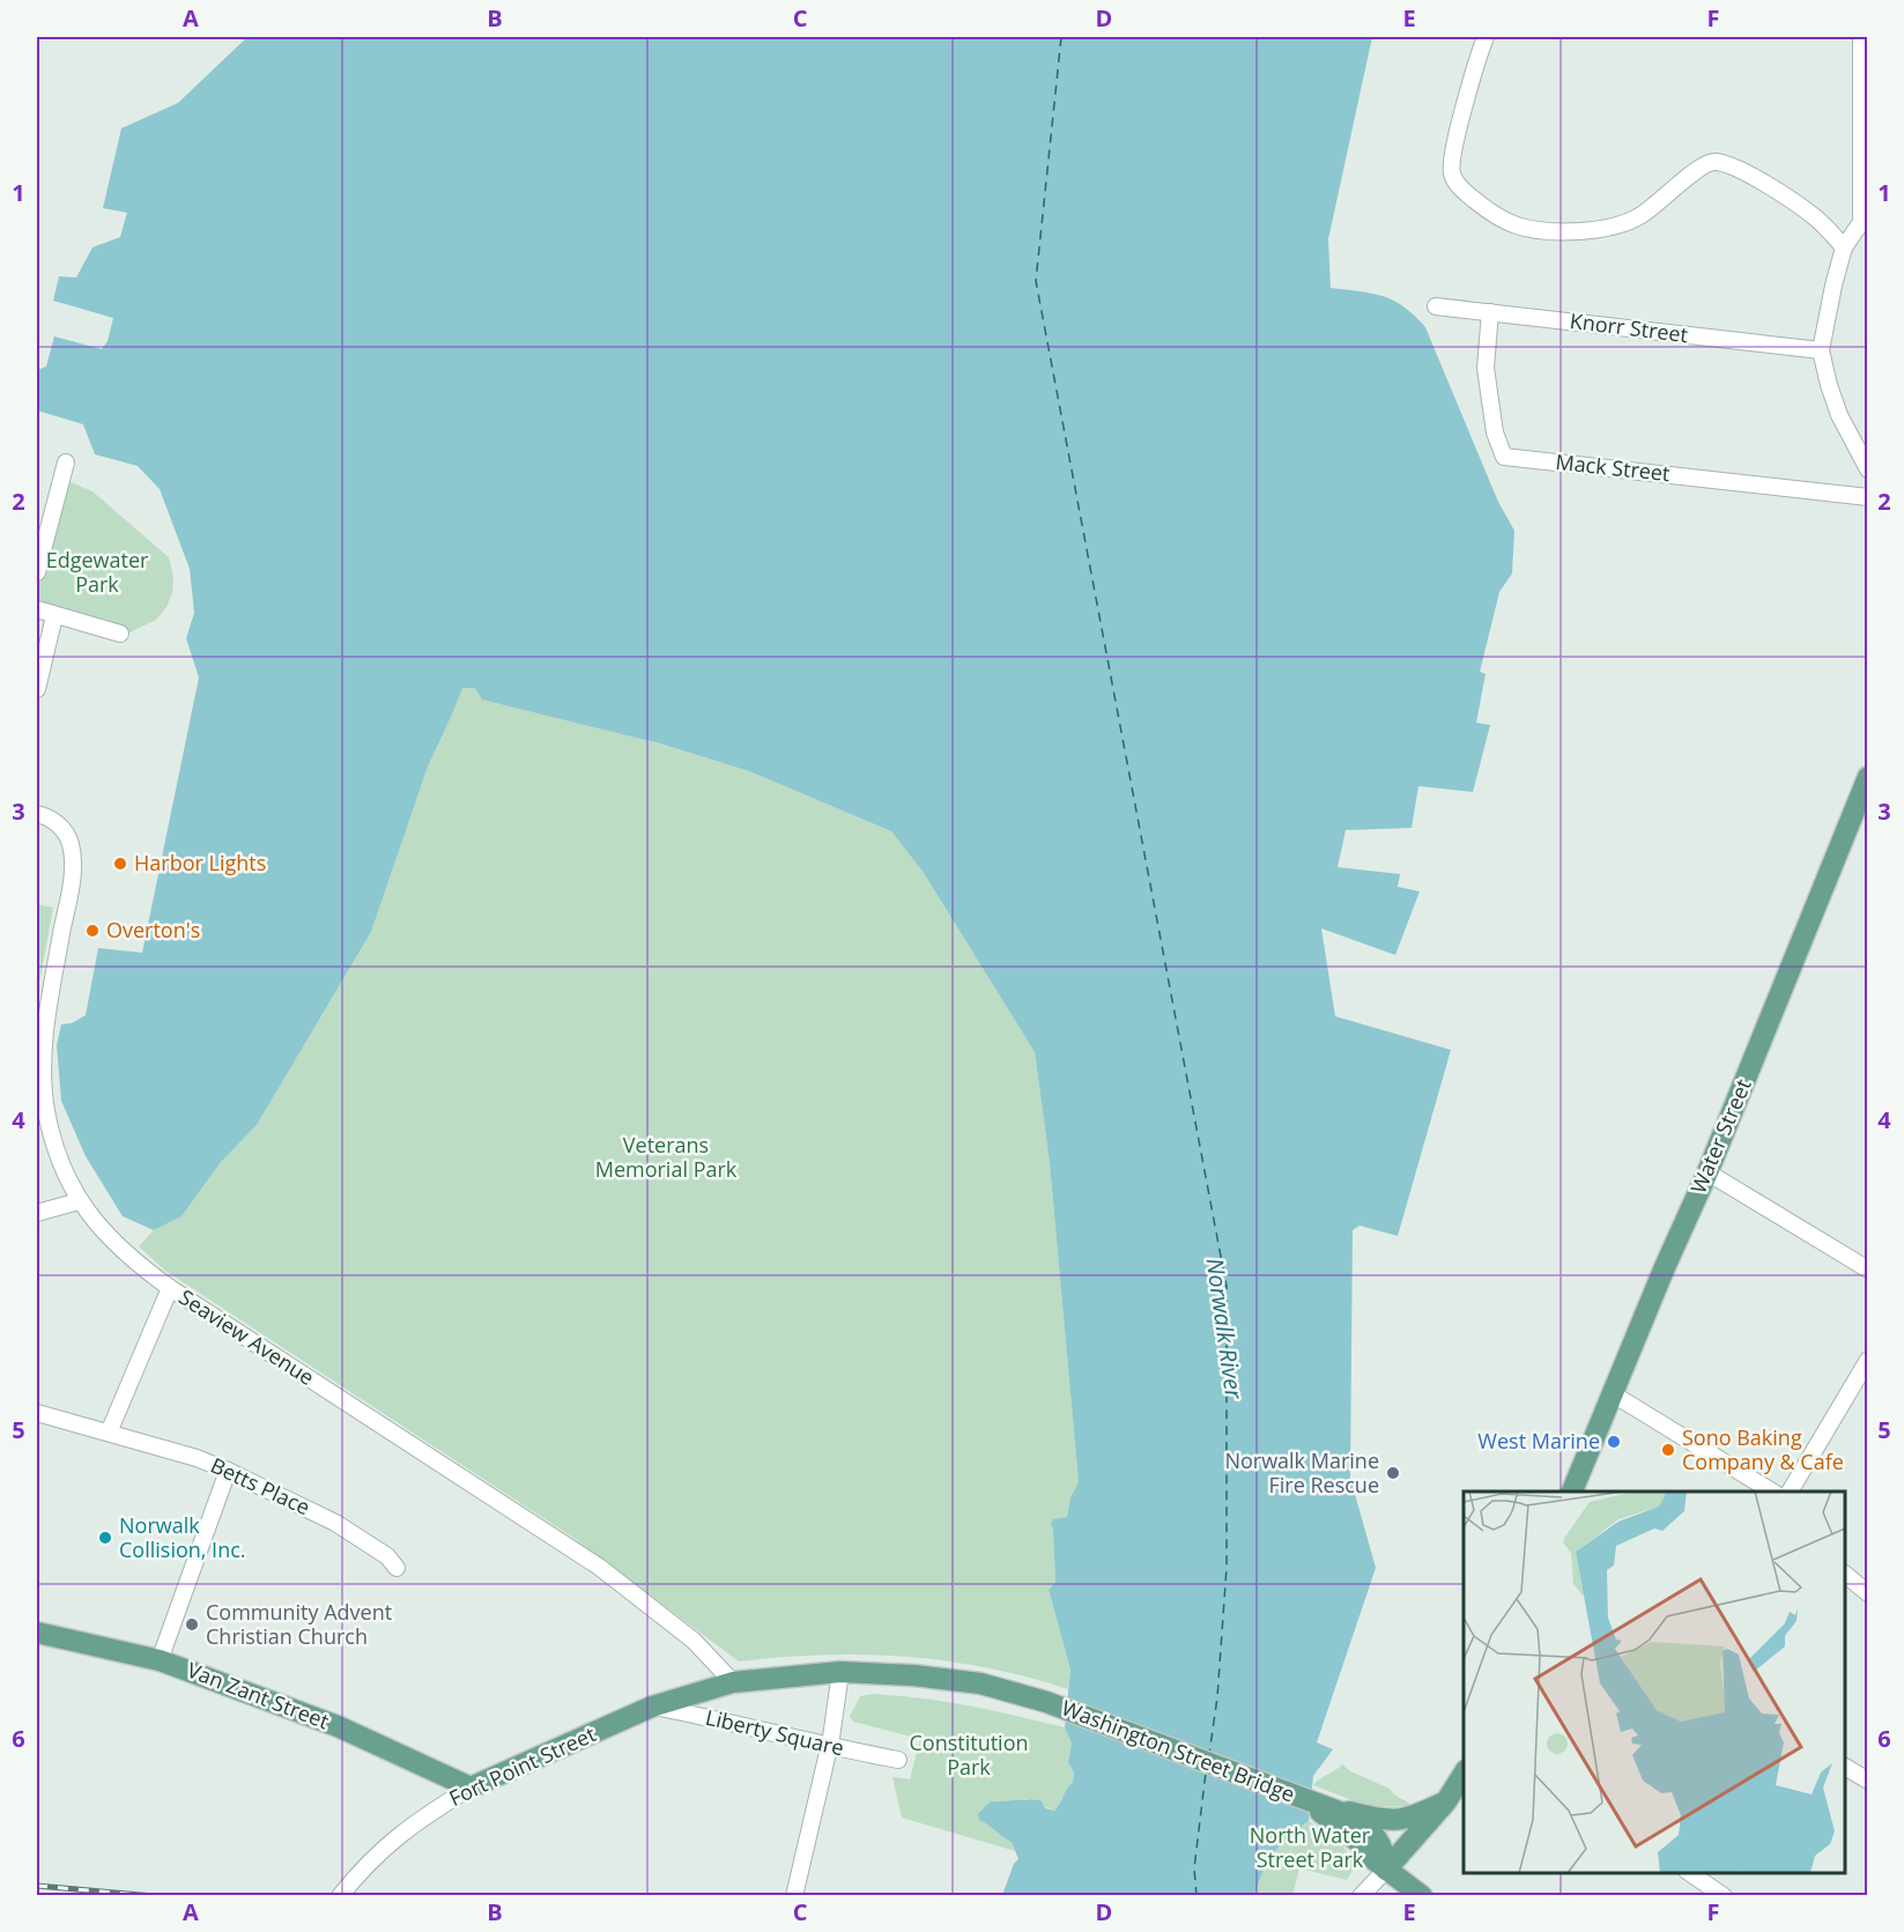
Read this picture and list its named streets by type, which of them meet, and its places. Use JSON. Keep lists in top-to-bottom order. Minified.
{"streets":{"main road":["Water Street","Van Zant Street","Liberty Square","Washington Street Bridge","Fort Point Street"],"street":["Knorr Street","Mack Street","Seaview Avenue","Betts Place"]},"crossings":[["Knorr Street","Mack Street"],["Seaview Avenue","Liberty Square"],["Seaview Avenue","Fort Point Street"],["Van Zant Street","Fort Point Street"],["Liberty Square","Washington Street Bridge"],["Liberty Square","Fort Point Street"]],"water":["Norwalk River"],"parks":["Edgewater Park","Veterans Memorial Park","Constitution Park","North Water Street Park"],"places":["Harbor Lights","Overton's","West Marine","Sono Baking Company & Cafe","Norwalk Marine Fire Rescue","Norwalk Collision, Inc.","Community Advent Christian Church"],"grid":{"columns":["A","B","C","D","E","F"],"rows":["1","2","3","4","5","6"]}}
